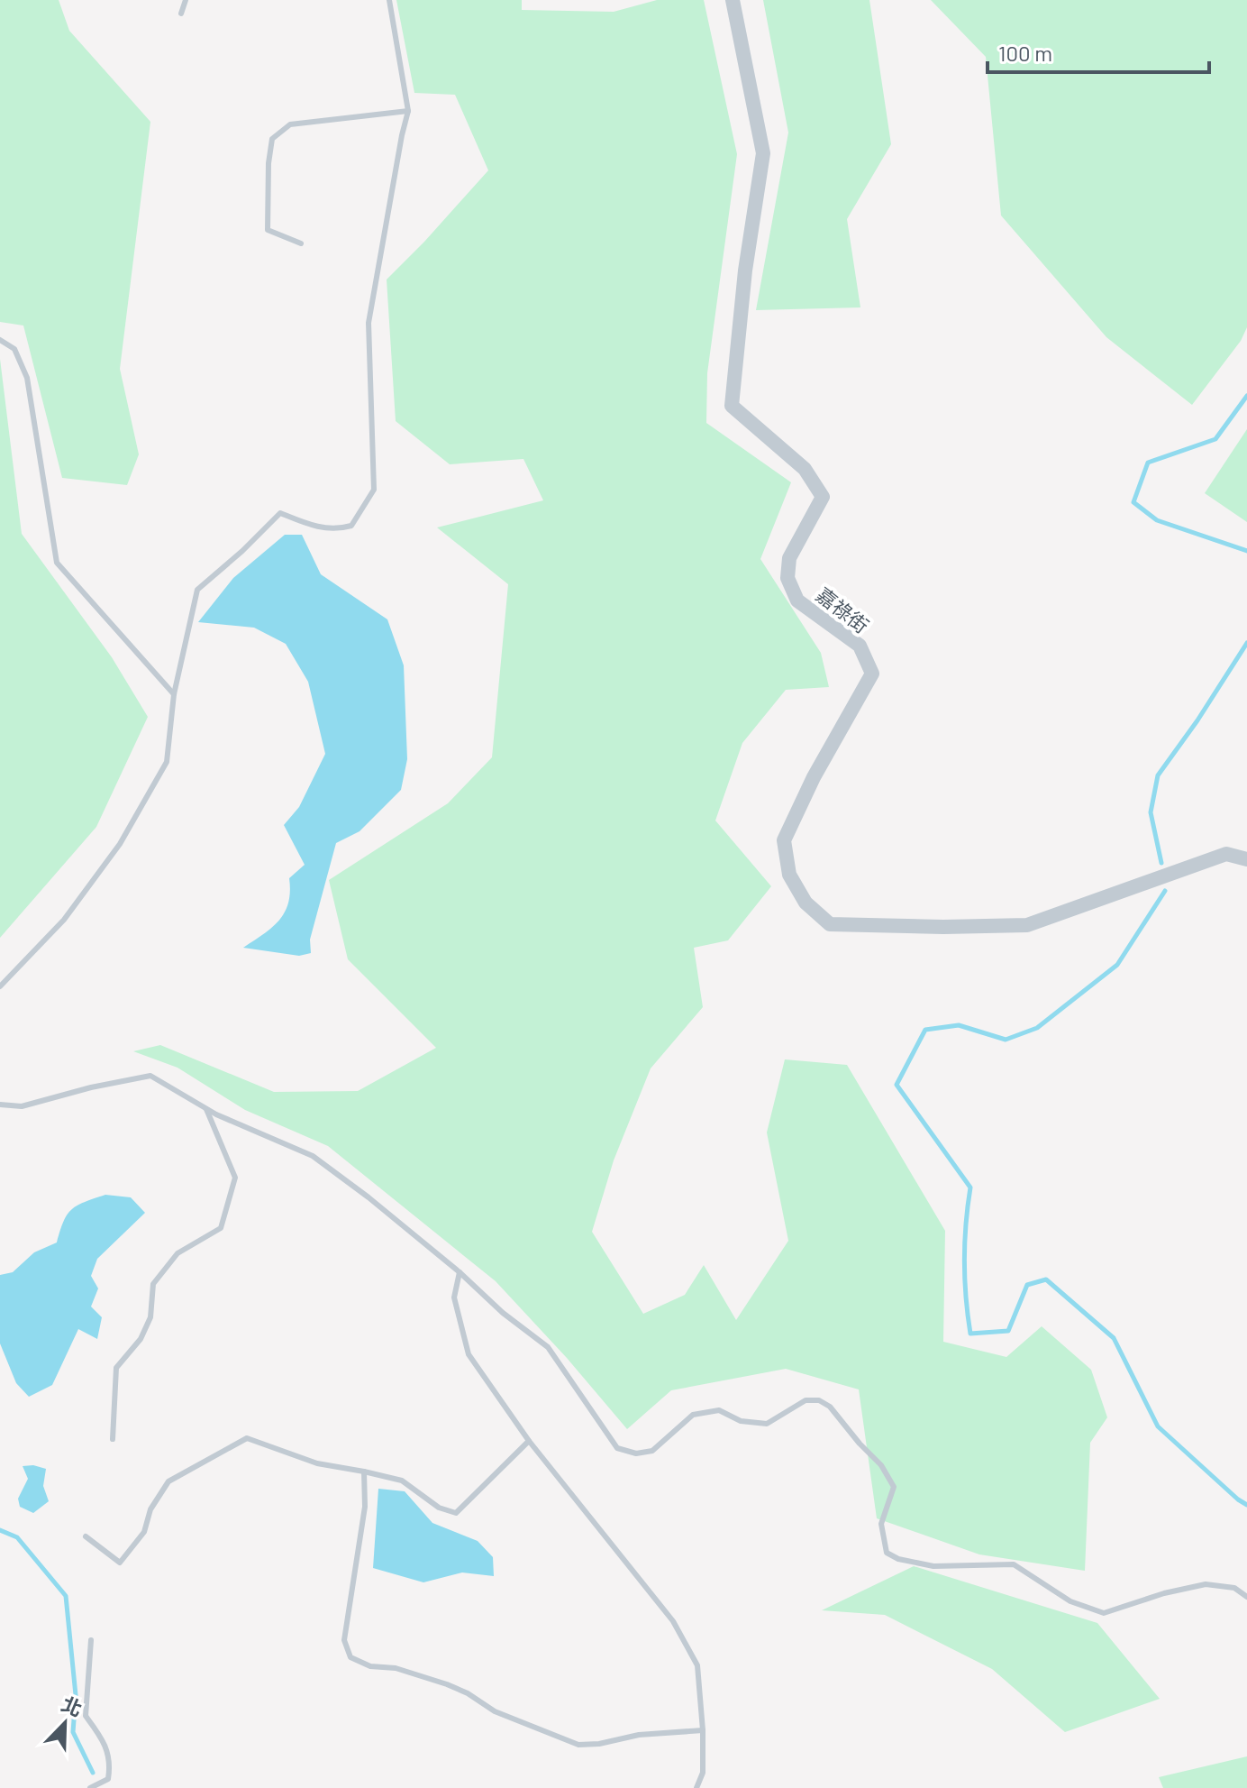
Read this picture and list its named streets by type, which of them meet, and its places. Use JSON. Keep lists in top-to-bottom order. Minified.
{"streets":{"street":["嘉祿街"]},"scale_bar":"100 m","north":"top right"}
